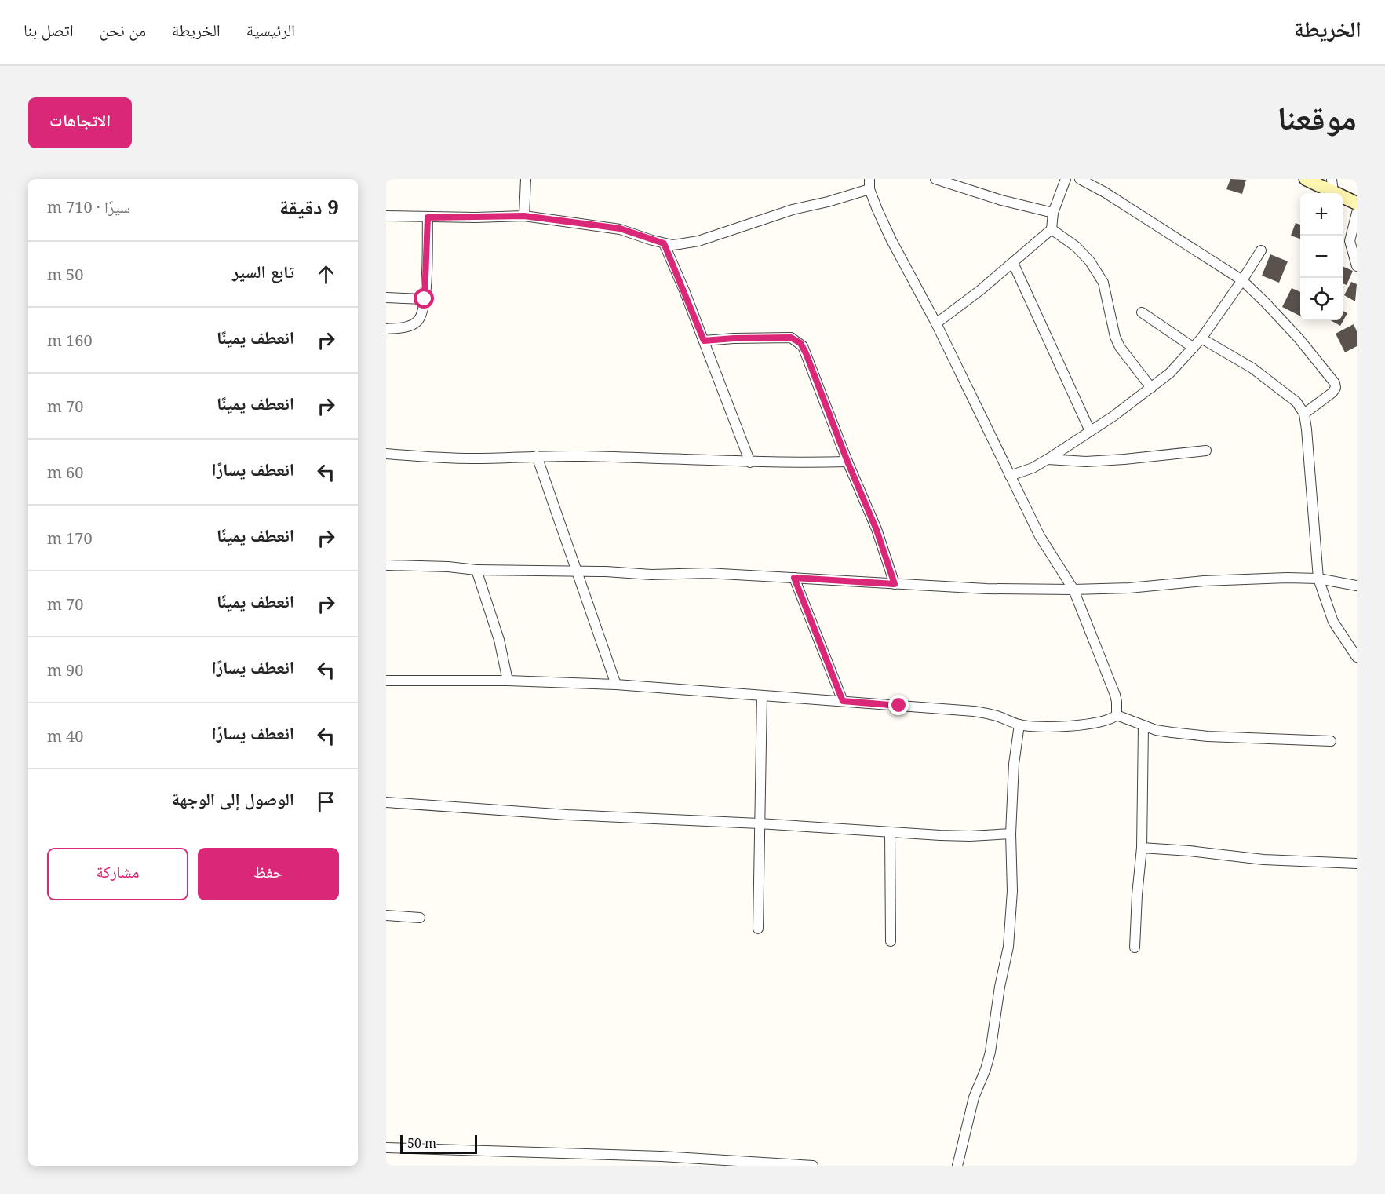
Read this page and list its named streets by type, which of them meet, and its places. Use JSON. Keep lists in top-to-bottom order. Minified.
{"scale_bar":"50 m","page":{"header":"الخريطة","nav":["الرئيسية","الخريطة","من نحن","اتصل بنا"],"title":"موقعنا","buttons":["الاتجاهات",["حفظ","مشاركة"]],"heading":["9 دقيقة","سيرًا · 710 m"],"map_buttons":["+","−"],"list":[["تابع السير","50 m"],["انعطف يمينًا","160 m"],["انعطف يمينًا","70 m"],["انعطف يسارًا","60 m"],["انعطف يمينًا","170 m"],["انعطف يمينًا","70 m"],["انعطف يسارًا","90 m"],["انعطف يسارًا","40 m"],"الوصول إلى الوجهة"],"scale":"50 m"}}
